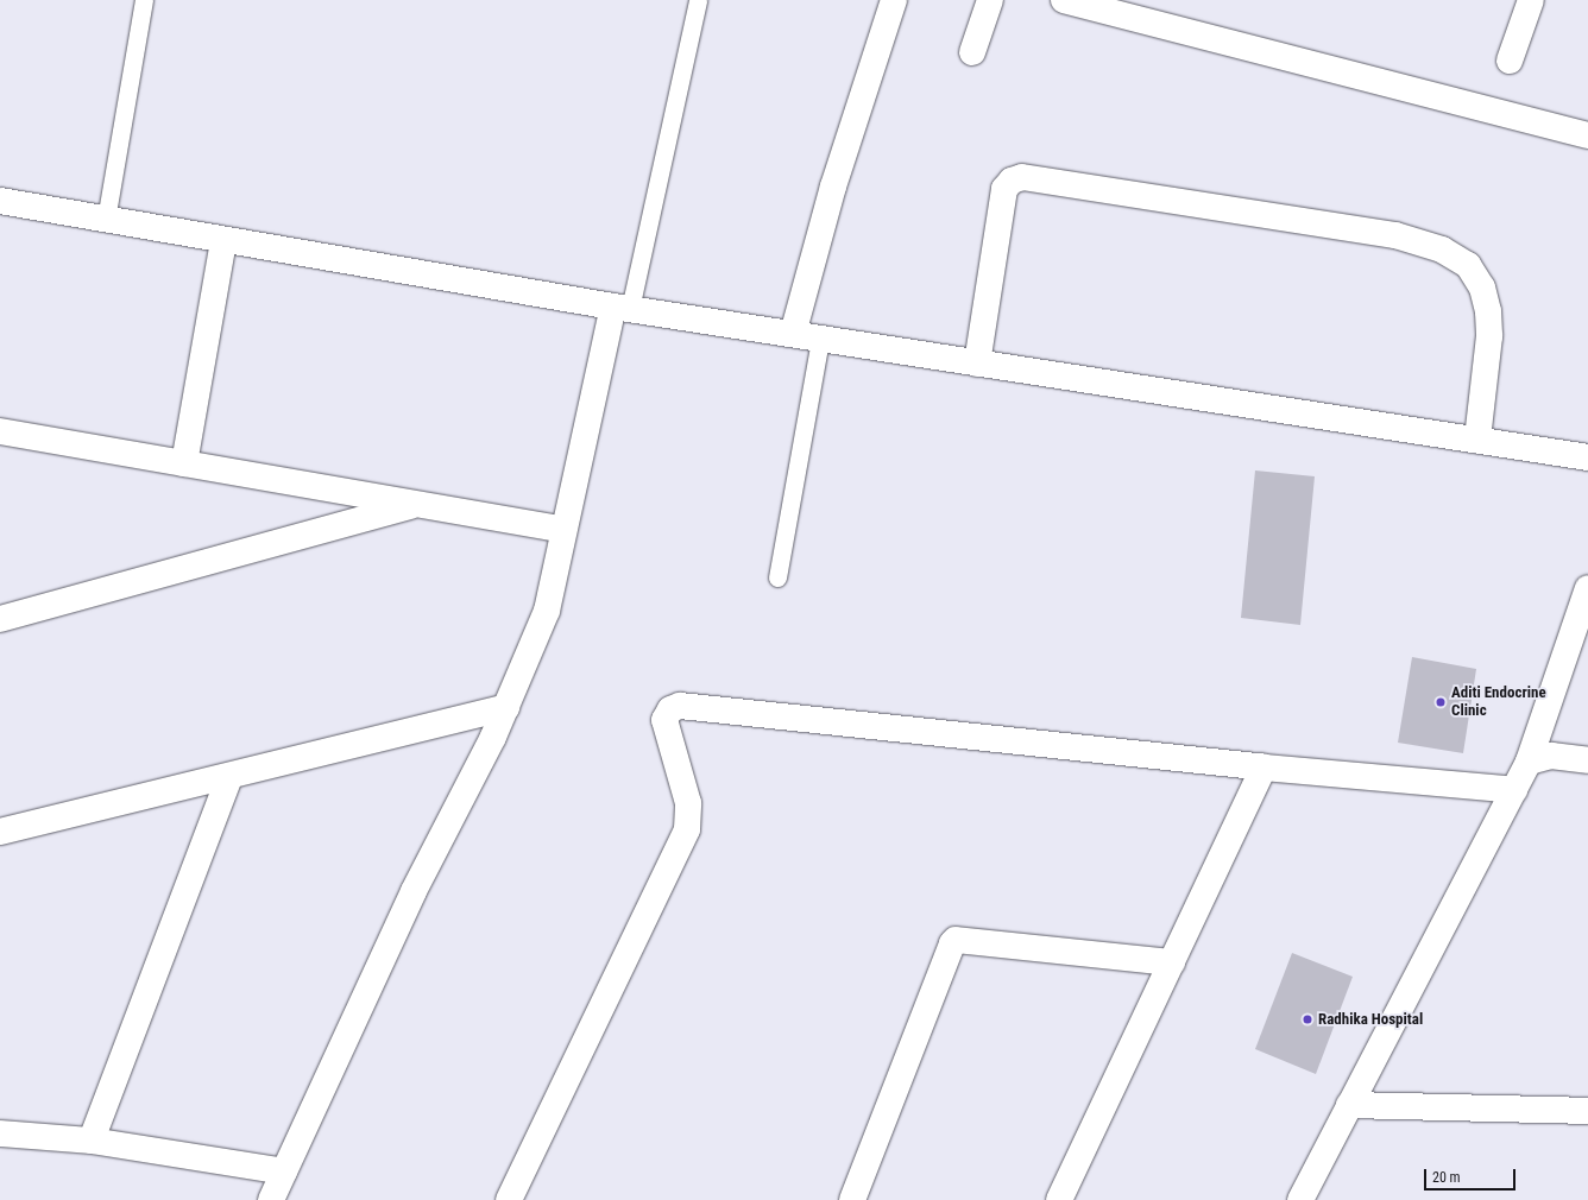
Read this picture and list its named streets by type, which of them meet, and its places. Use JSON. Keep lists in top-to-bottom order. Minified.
{"places":["Aditi Endocrine Clinic","Radhika Hospital"],"scale_bar":"20 m"}
